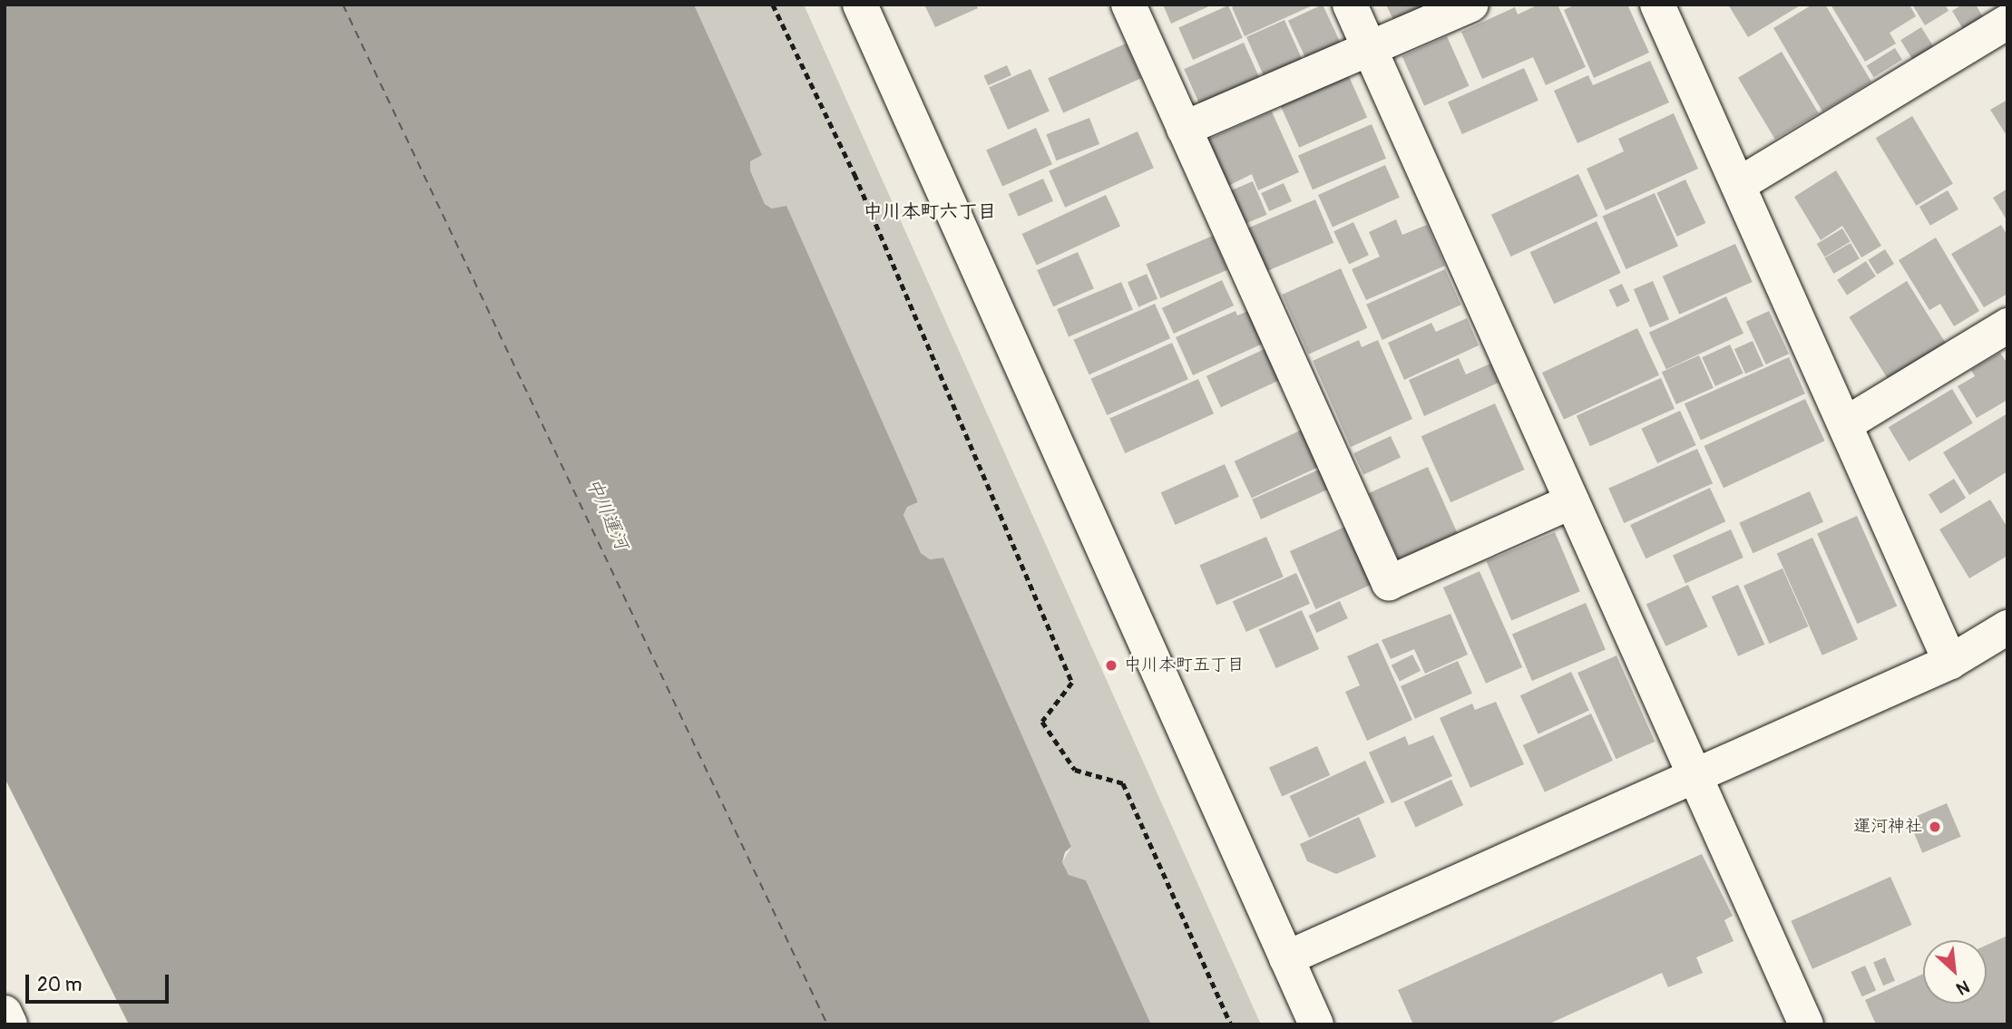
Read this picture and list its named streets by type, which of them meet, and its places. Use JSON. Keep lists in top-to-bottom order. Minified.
{"districts":["中川本町六丁目"],"water":["中川運河"],"places":["中川本町五丁目","運河神社"],"scale_bar":"20 m","north":"bottom right"}
